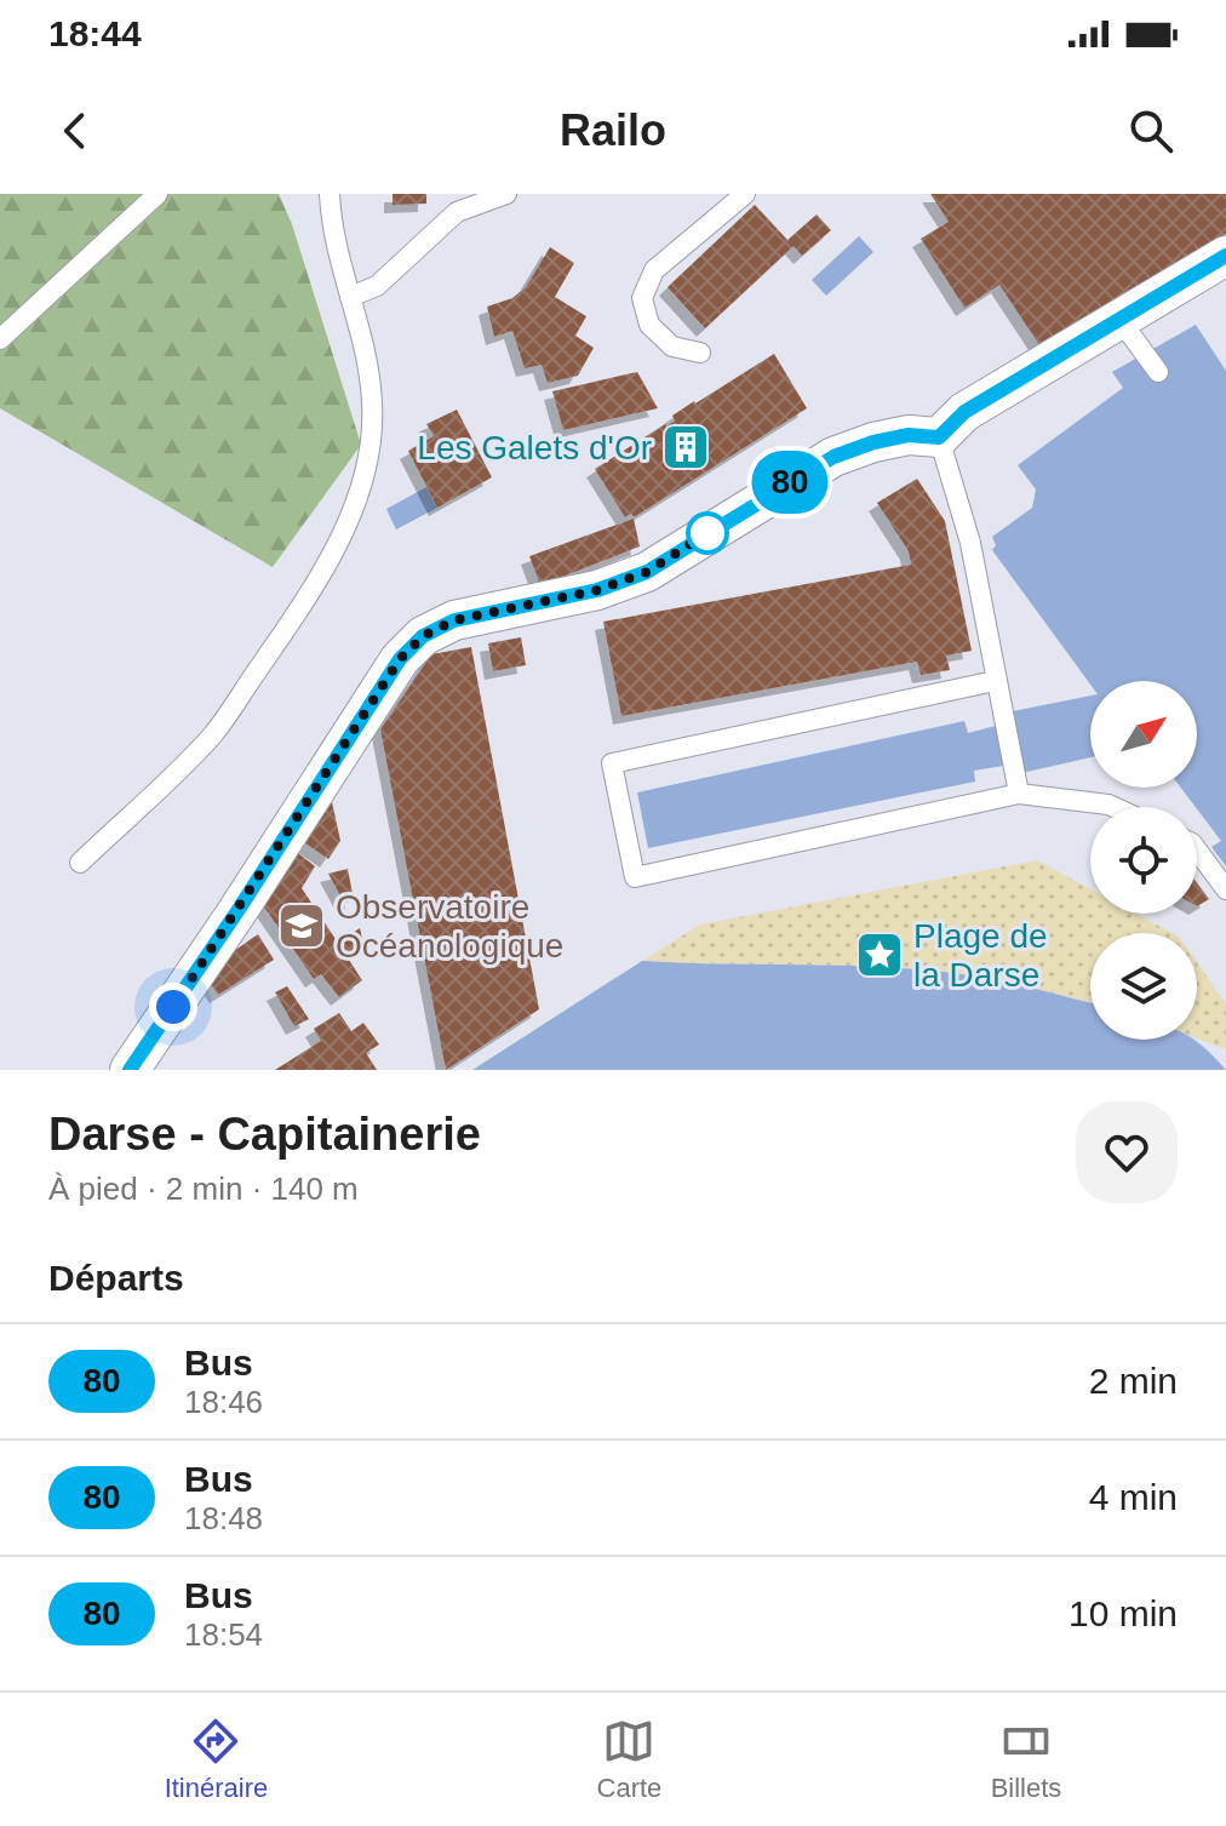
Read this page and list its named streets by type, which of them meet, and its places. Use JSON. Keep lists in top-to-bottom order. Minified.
{"places":{"building":["Les Galets d'Or"],"school or university":["Observatoire Océanologique"],"place":["Plage de la Darse"]},"lines":["bus line 80"],"north":"top right","page":{"status":"18:44","header":"Railo","on_map":"80","heading":[["Darse - Capitainerie","À pied · 2 min · 140 m"],"Départs"],"list":[{"mark":"80","name":"Bus","note":"18:46","value":"2 min"},{"mark":"80","name":"Bus","note":"18:48","value":"4 min"},{"mark":"80","name":"Bus","note":"18:54","value":"10 min"}],"tabs":["Itinéraire","Carte","Billets"]}}
